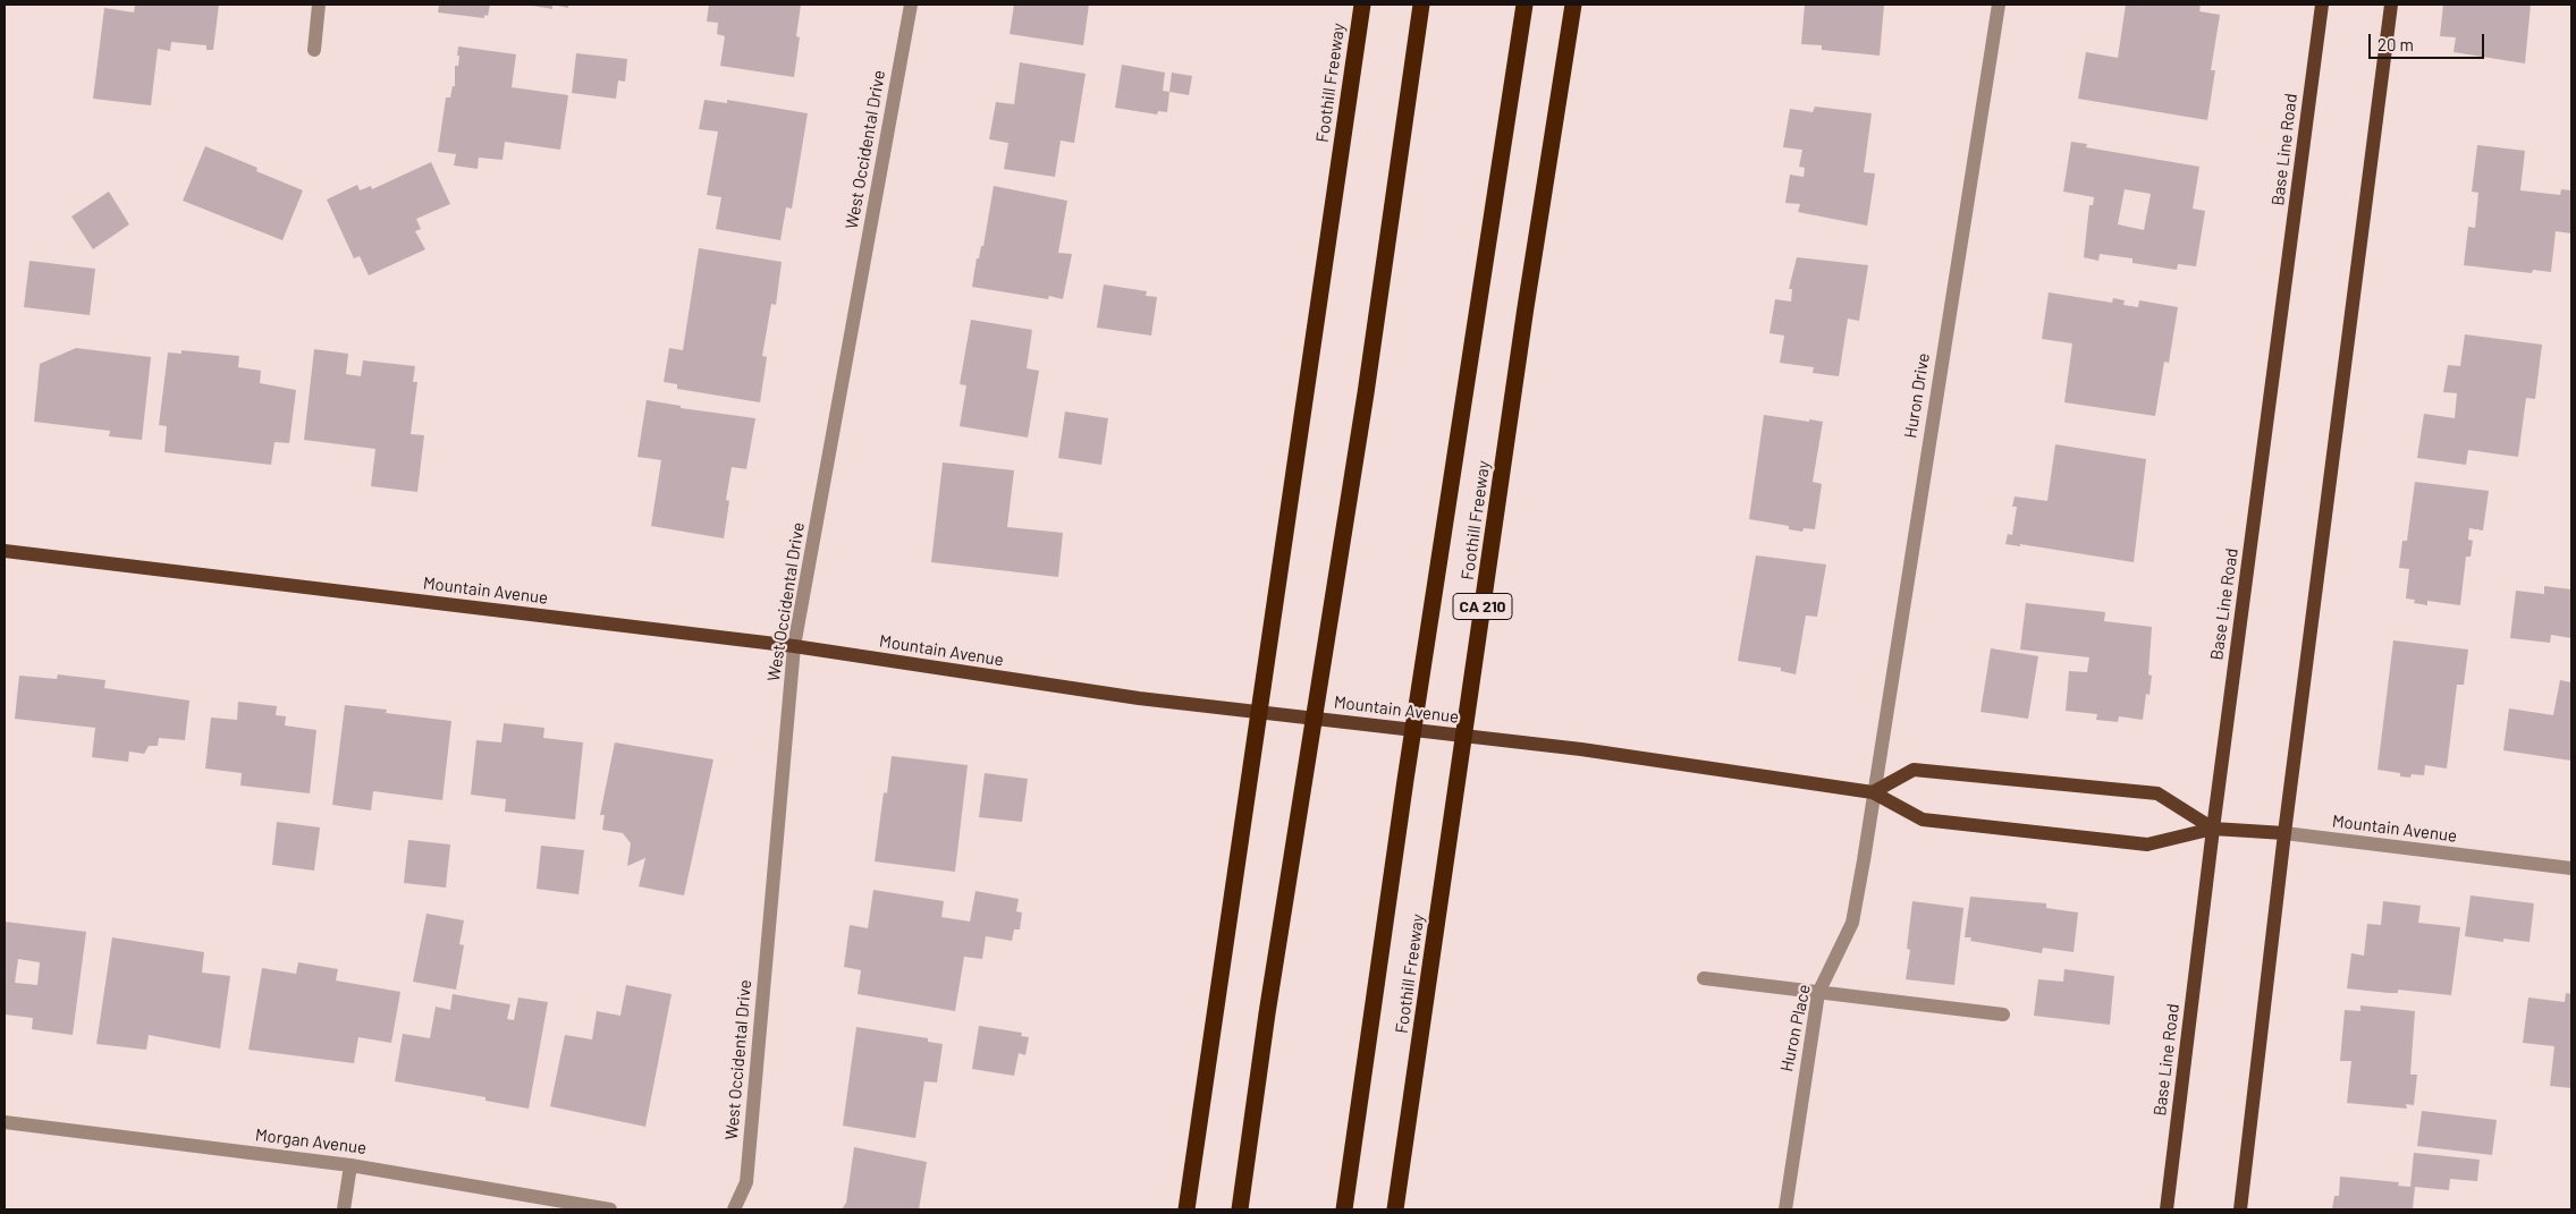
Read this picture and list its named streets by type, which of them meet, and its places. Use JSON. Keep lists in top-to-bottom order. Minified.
{"streets":{"highway":["Foothill Freeway","CA 210"],"main road":["Base Line Road","Mountain Avenue"],"street":["West Occidental Drive","Huron Drive","Huron Place","Morgan Avenue"]},"crossings":[["West Occidental Drive","Mountain Avenue"],["Base Line Road","Mountain Avenue"],["Huron Drive","Mountain Avenue"],["Huron Drive","Huron Place"],["Mountain Avenue","Huron Place"]],"scale_bar":"20 m"}
